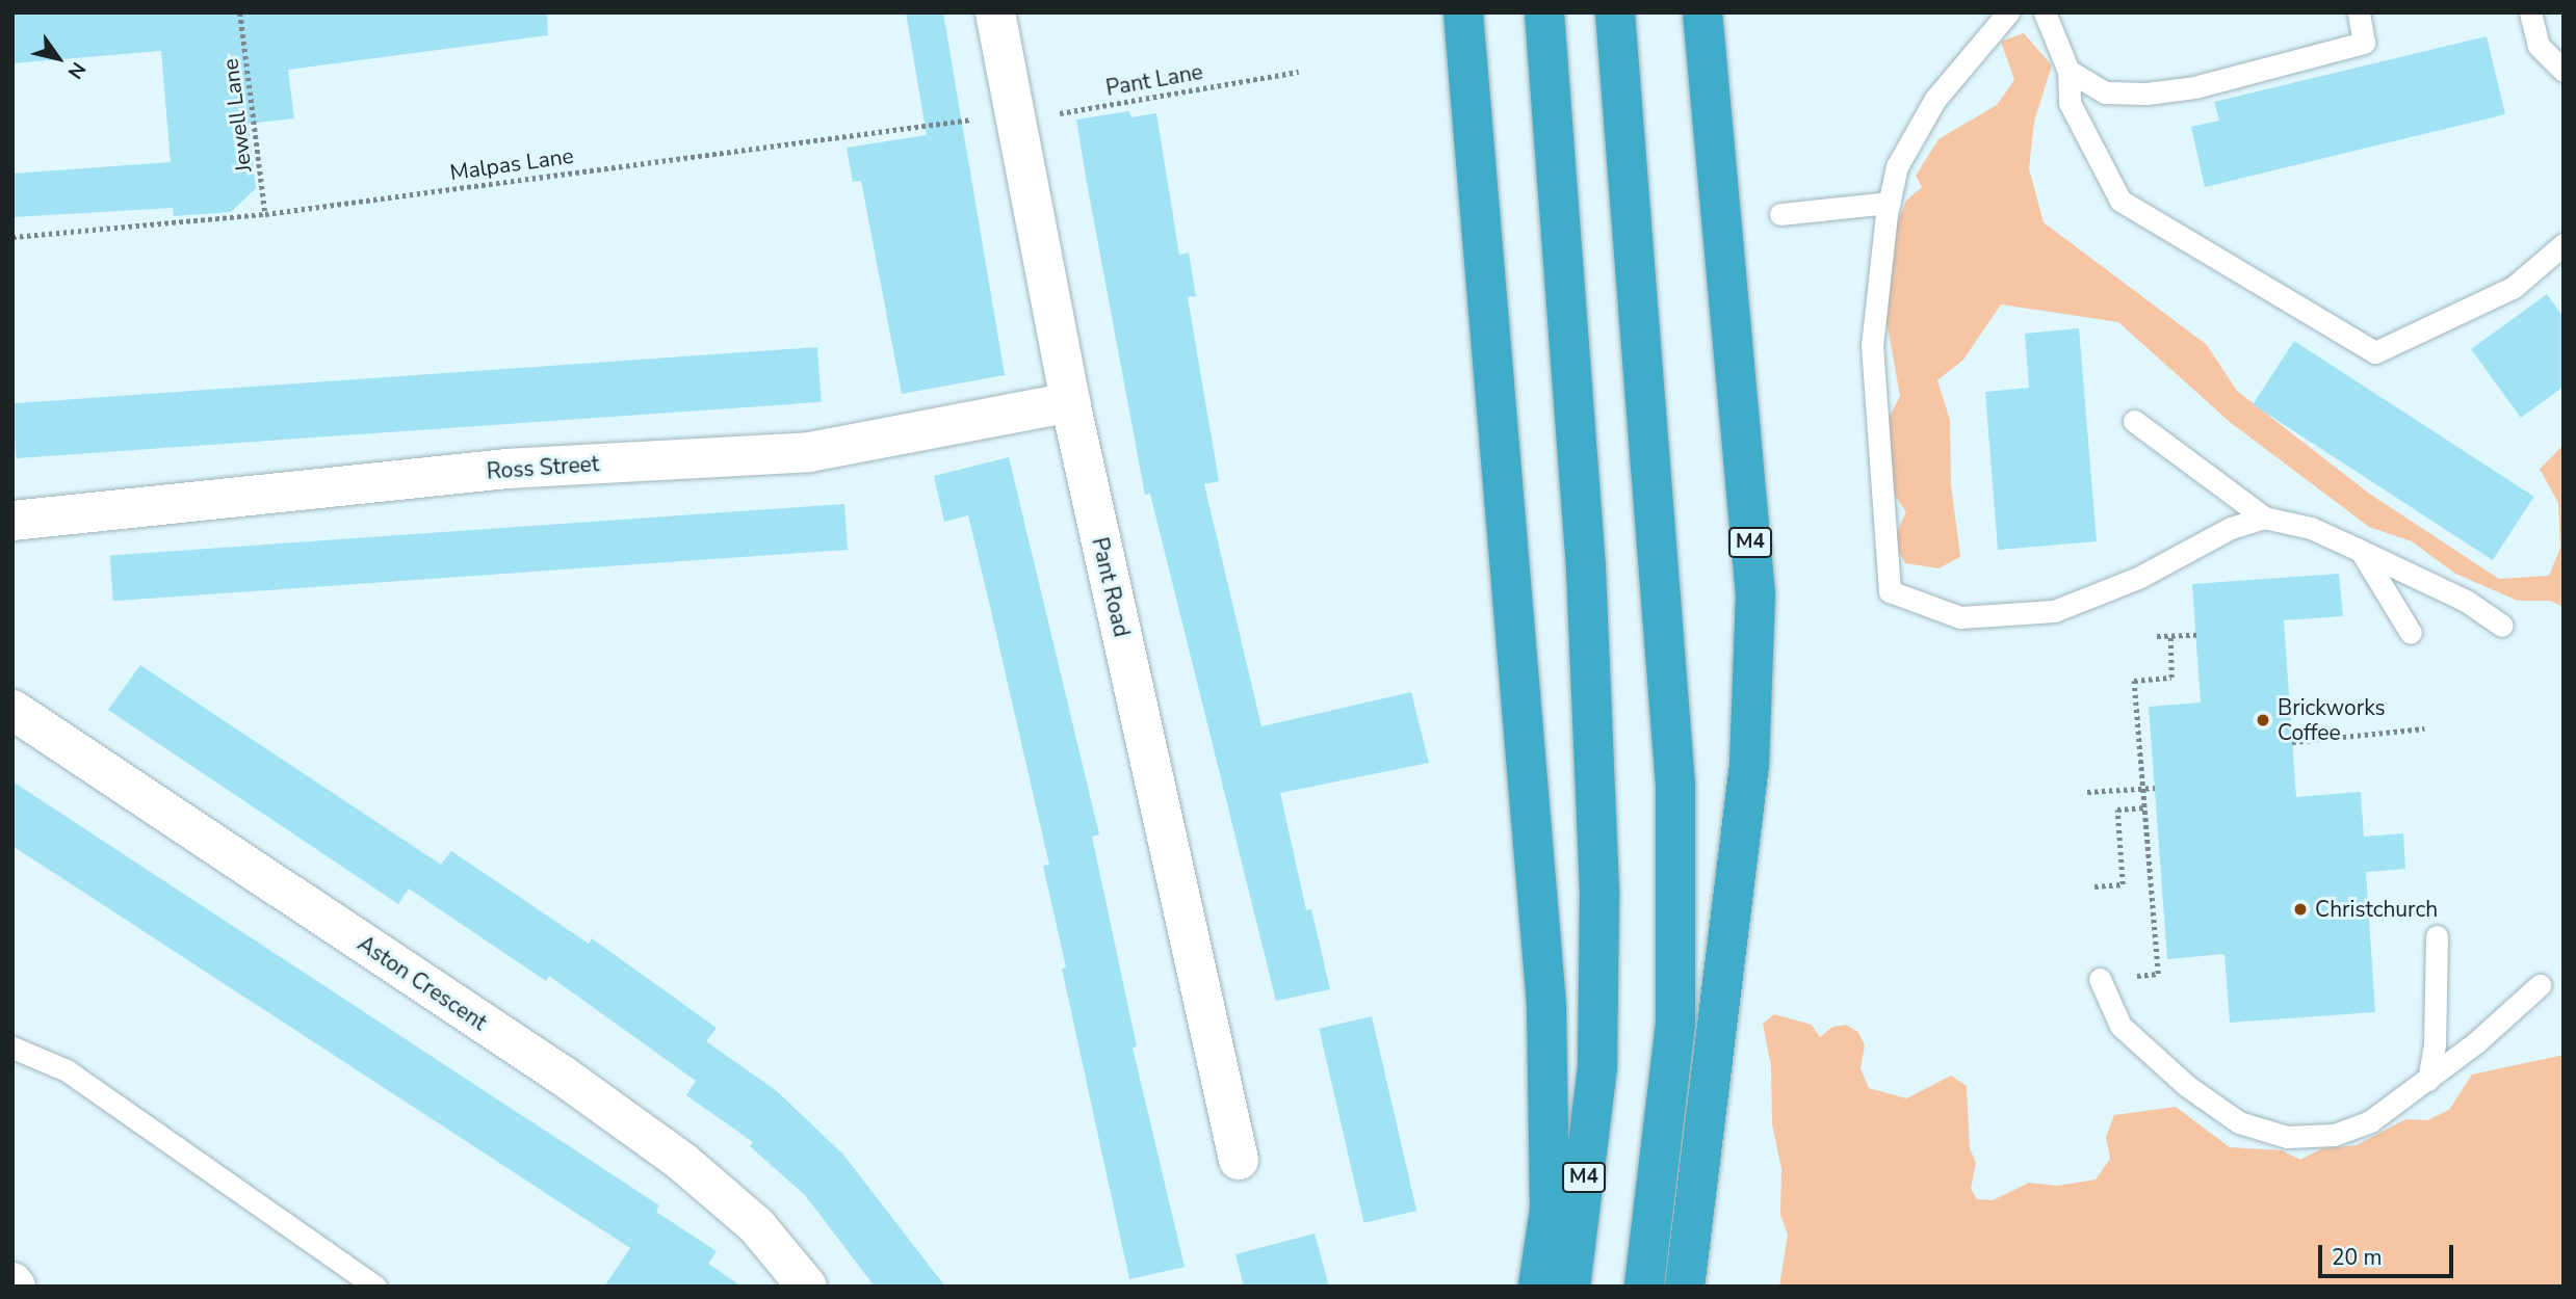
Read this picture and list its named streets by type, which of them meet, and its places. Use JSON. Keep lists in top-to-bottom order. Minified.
{"streets":{"highway":["M4"],"street":["Ross Street","Pant Road","Aston Crescent"],"path":["Pant Lane","Jewell Lane","Malpas Lane"]},"crossings":[["Pant Lane","Malpas Lane"],["Pant Lane","Pant Road"],["Jewell Lane","Malpas Lane"],["Malpas Lane","Pant Road"],["Ross Street","Pant Road"]],"places":["Brickworks Coffee","Christchurch"],"scale_bar":"20 m","north":"bottom right"}
